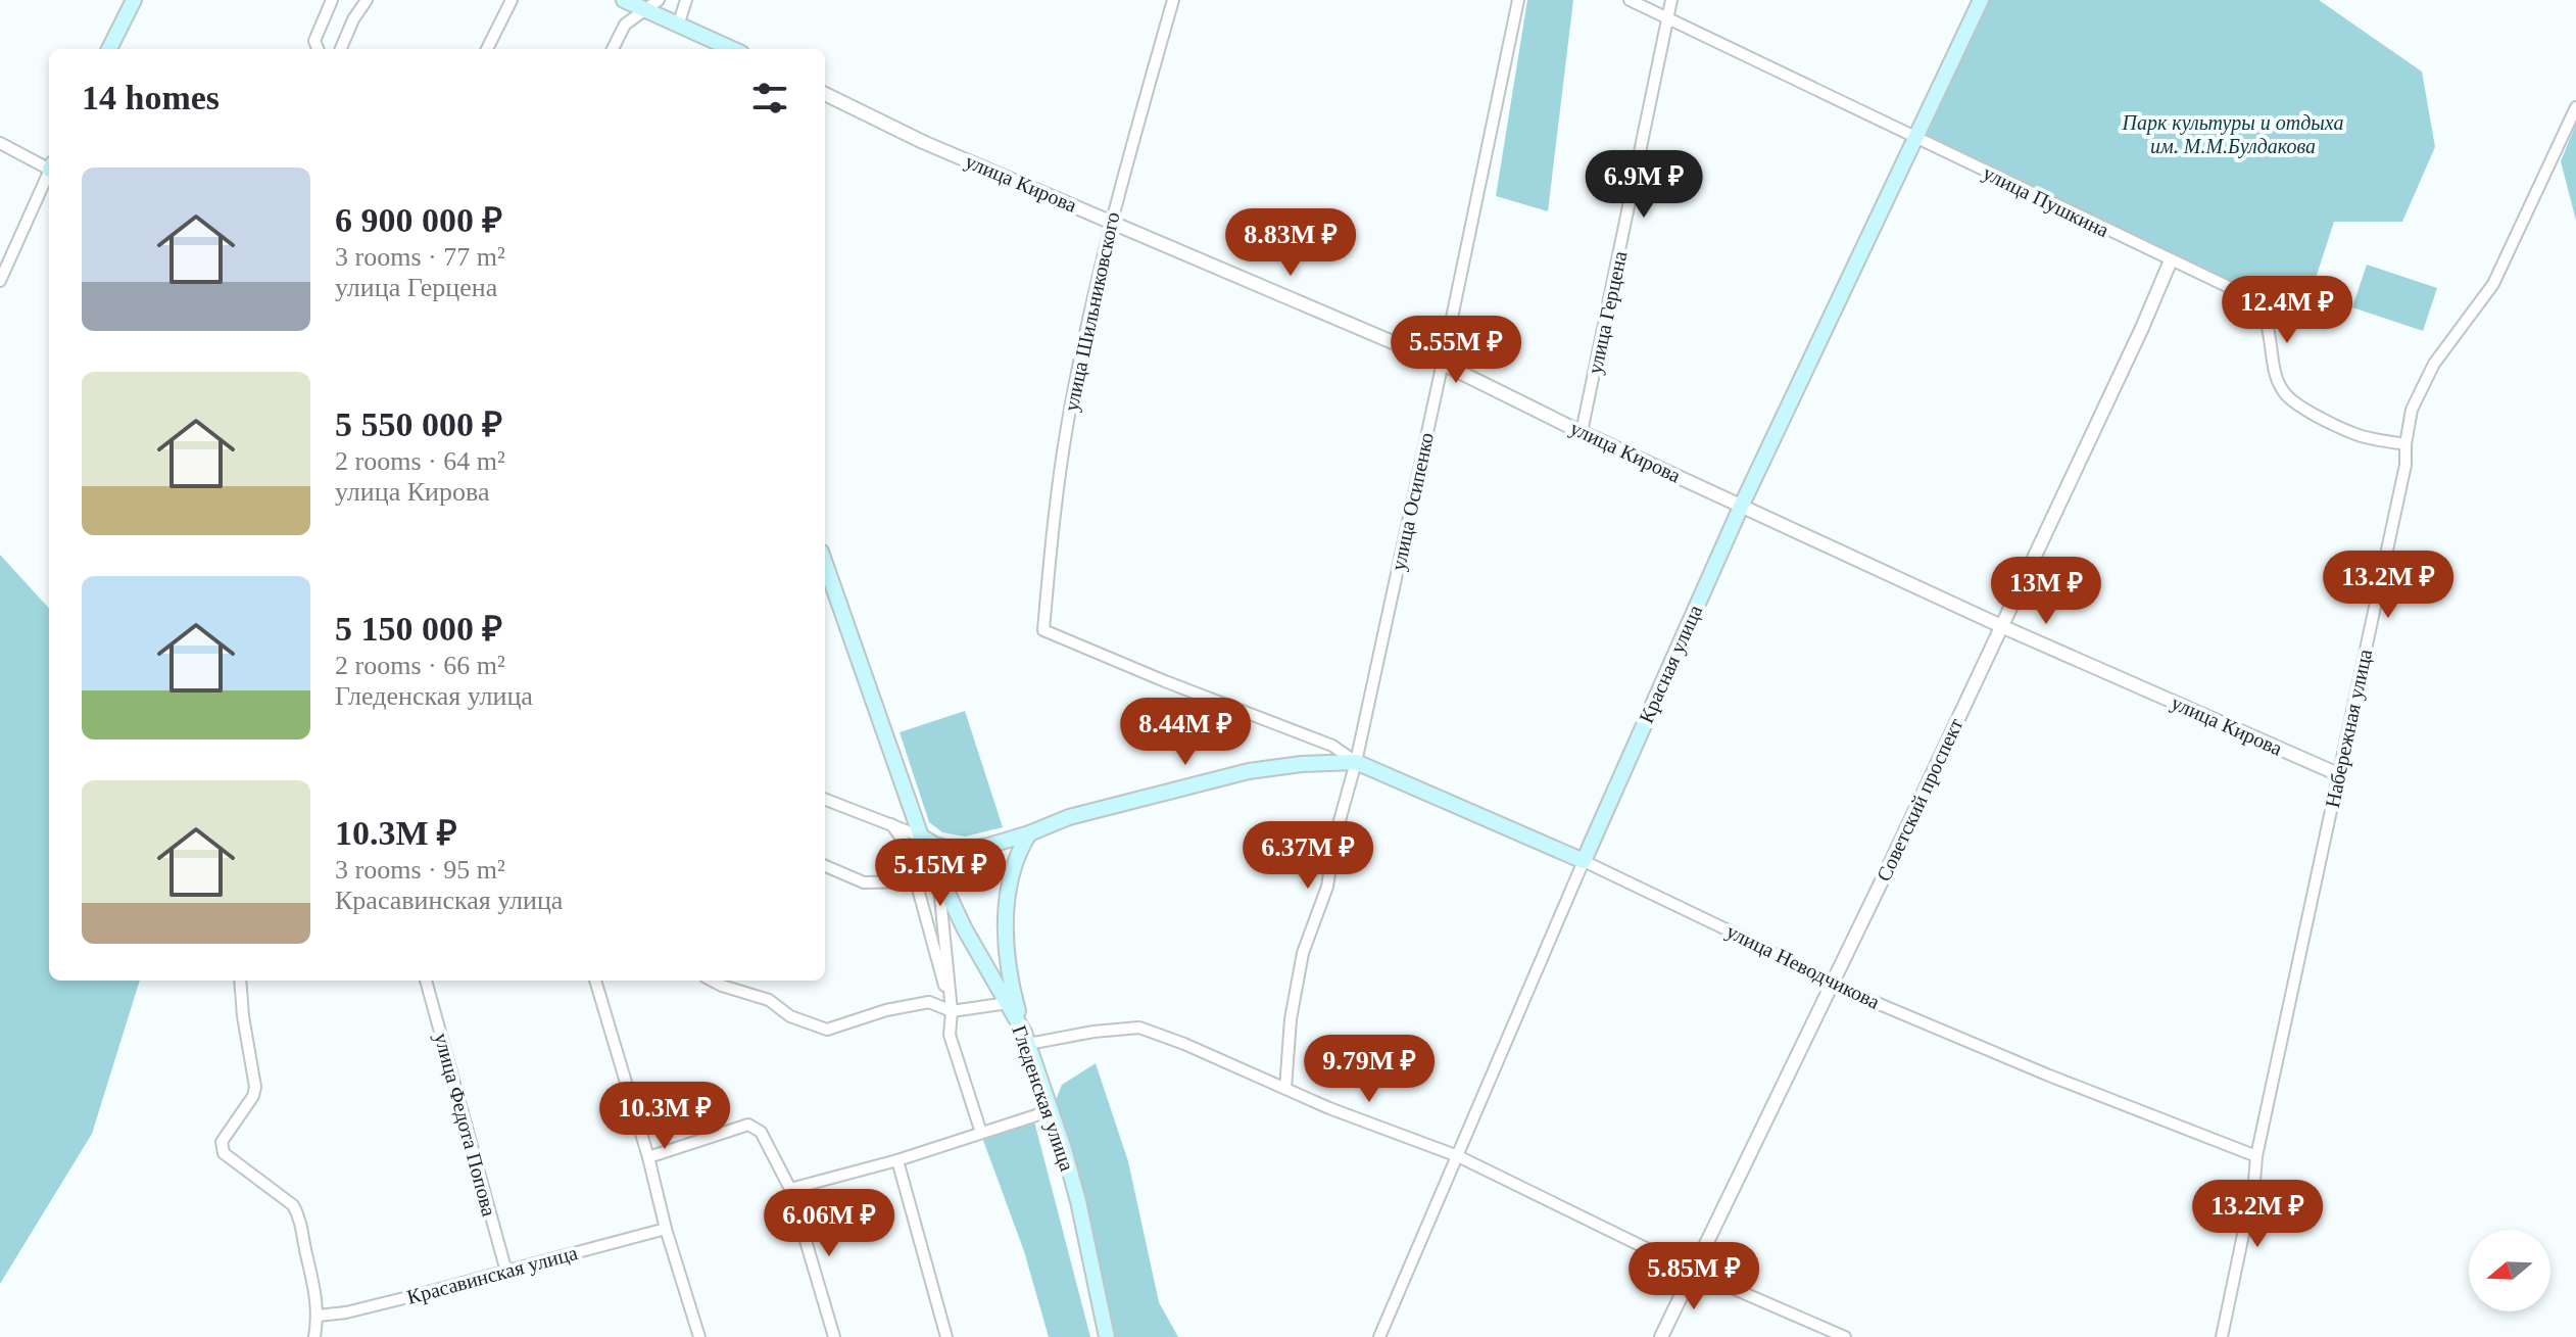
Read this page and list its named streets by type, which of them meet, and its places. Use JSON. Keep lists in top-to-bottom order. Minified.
{"streets":{"main road":["Красная улица","улица Неводчикова","Гледенская улица"],"street":["улица Кирова","улица Пушкина","улица Шильниковского","улица Герцена","улица Осипенко","Набережная улица","Советский проспект","улица Федота Попова","Красавинская улица"]},"crossings":[["улица Кирова","улица Шильниковского"],["улица Кирова","улица Герцена"],["улица Кирова","улица Осипенко"],["улица Кирова","Красная улица"],["улица Кирова","Набережная улица"],["улица Кирова","Советский проспект"],["улица Пушкина","улица Герцена"],["улица Пушкина","Красная улица"],["улица Пушкина","Набережная улица"],["улица Пушкина","Советский проспект"],["улица Шильниковского","улица Неводчикова"],["улица Осипенко","улица Неводчикова"],["Красная улица","улица Неводчикова"],["Набережная улица","улица Неводчикова"],["Советский проспект","улица Неводчикова"],["улица Неводчикова","Гледенская улица"],["улица Федота Попова","Красавинская улица"]],"parks":["Парк культуры и отдыха им. М.М.Булдакова"],"north":"left","page":{"heading":"14 homes","list":[{"name":"6 900 000 ₽","note":"3 rooms · 77 m² · улица Герцена"},{"name":"5 550 000 ₽","note":"2 rooms · 64 m² · улица Кирова"},{"name":"5 150 000 ₽","note":"2 rooms · 66 m² · Гледенская улица"},{"name":"10.3M ₽","note":"3 rooms · 95 m² · Красавинская улица"}],"price":["6.9M ₽","8.83M ₽","12.4M ₽","5.55M ₽","13.2M ₽","13M ₽","8.44M ₽","6.37M ₽","5.15M ₽","9.79M ₽","10.3M ₽","13.2M ₽","6.06M ₽","5.85M ₽"]}}
